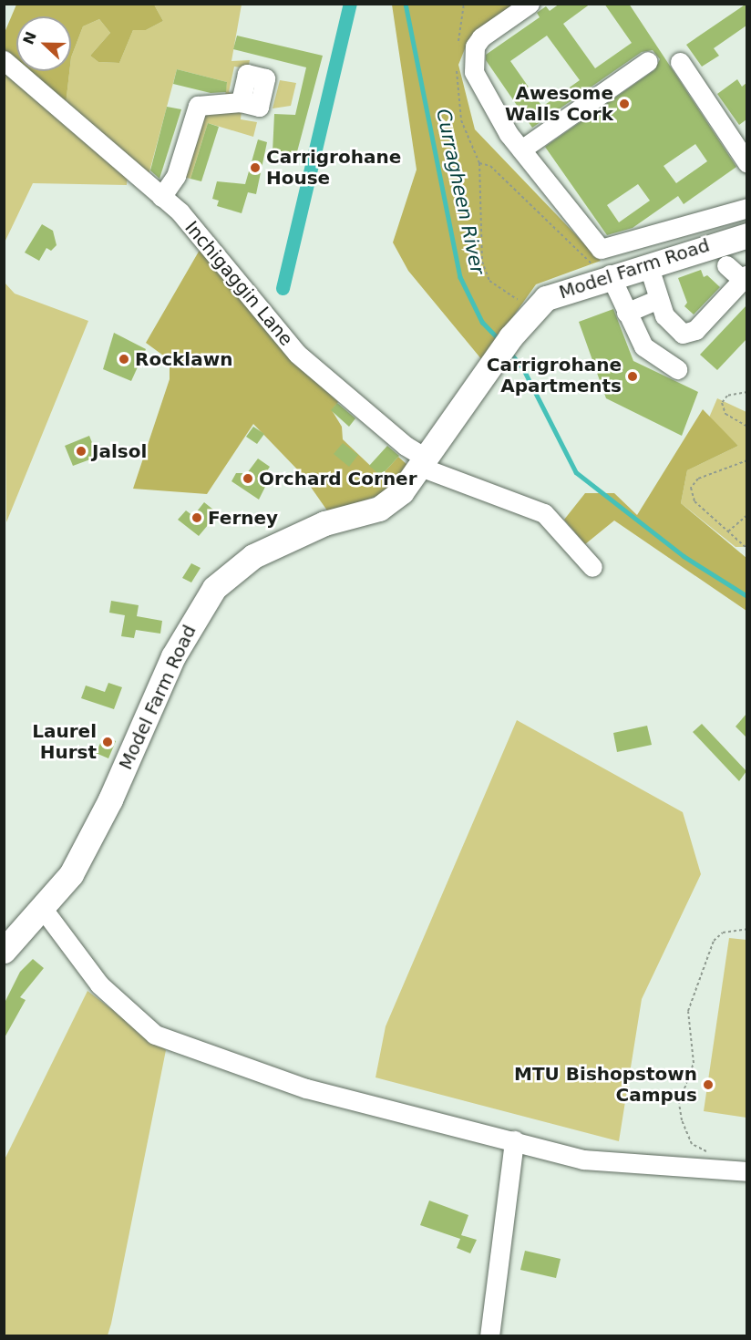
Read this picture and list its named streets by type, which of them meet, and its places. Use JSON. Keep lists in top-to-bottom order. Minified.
{"streets":{"main road":["Model Farm Road"],"street":["Inchigaggin Lane"]},"crossings":[["Model Farm Road","Inchigaggin Lane"]],"water":["Curragheen River"],"places":["Awesome Walls Cork","Carrigrohane House","Rocklawn","Carrigrohane Apartments","Jalsol","Orchard Corner","Ferney","Laurel Hurst","MTU Bishopstown Campus"],"north":"left"}
